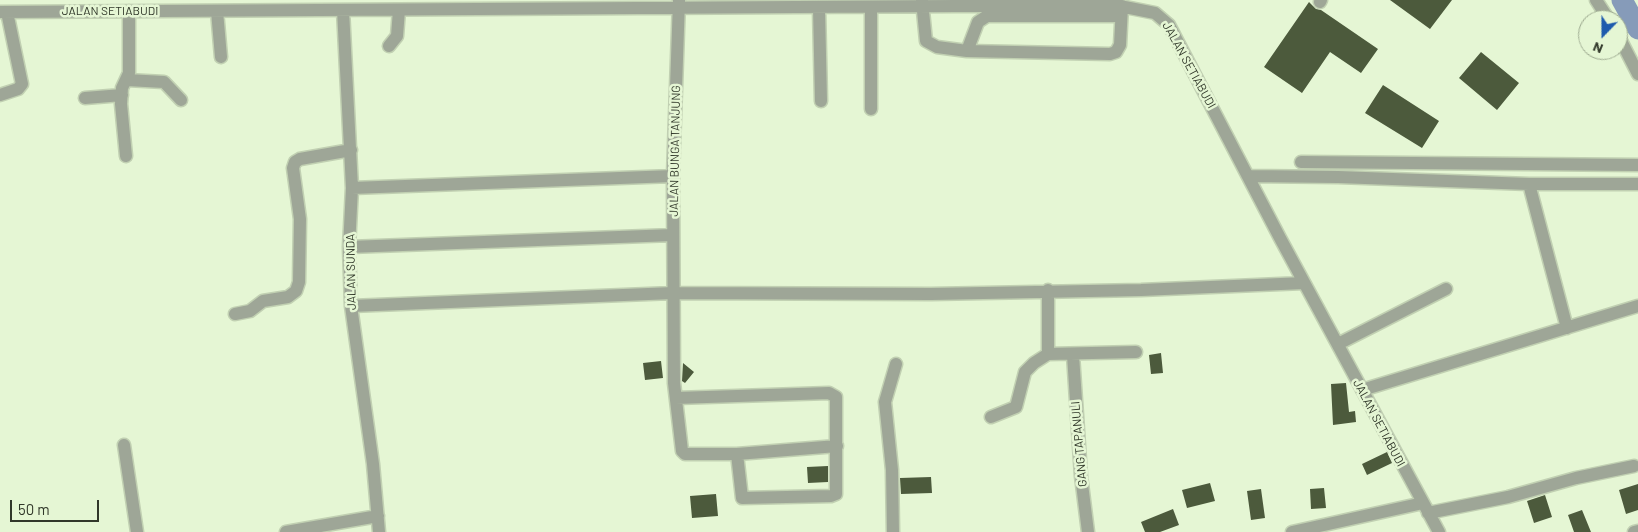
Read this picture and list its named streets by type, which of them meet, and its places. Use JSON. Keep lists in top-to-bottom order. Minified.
{"streets":{"street":["JALAN SETIABUDI","JALAN BUNGA TANJUNG","JALAN SUNDA","GANG TAPANULI"]},"crossings":[["JALAN SETIABUDI","JALAN BUNGA TANJUNG"],["JALAN SETIABUDI","JALAN SUNDA"]],"scale_bar":"50 m","north":"bottom"}
